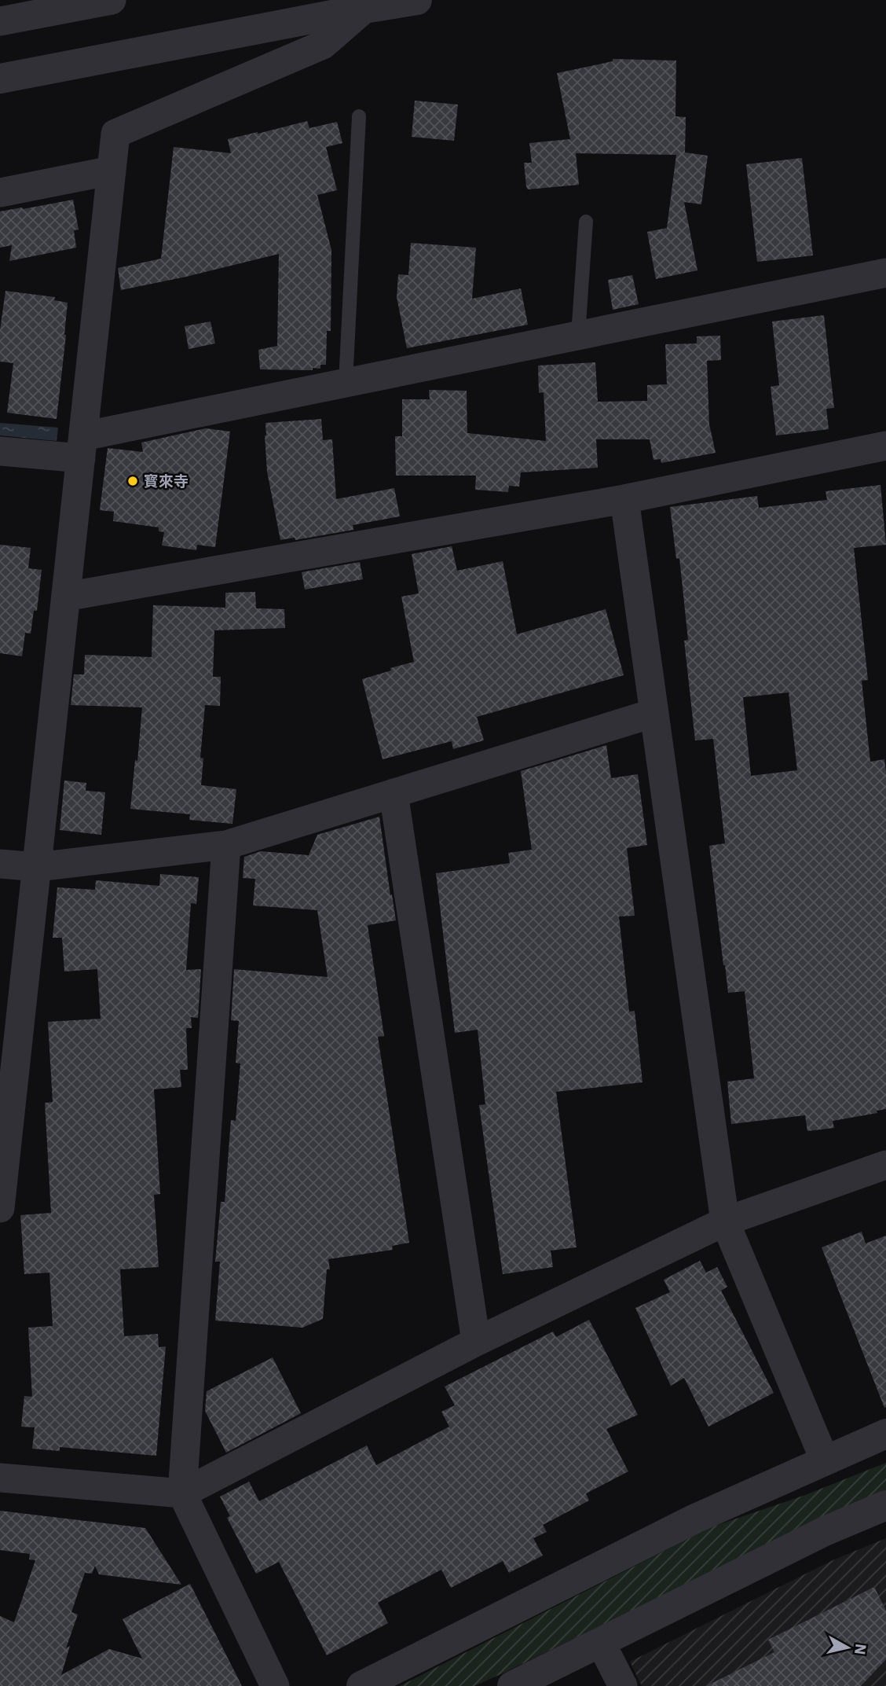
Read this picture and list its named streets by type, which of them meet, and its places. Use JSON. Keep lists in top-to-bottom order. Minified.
{"places":["寳來寺"],"north":"right"}
